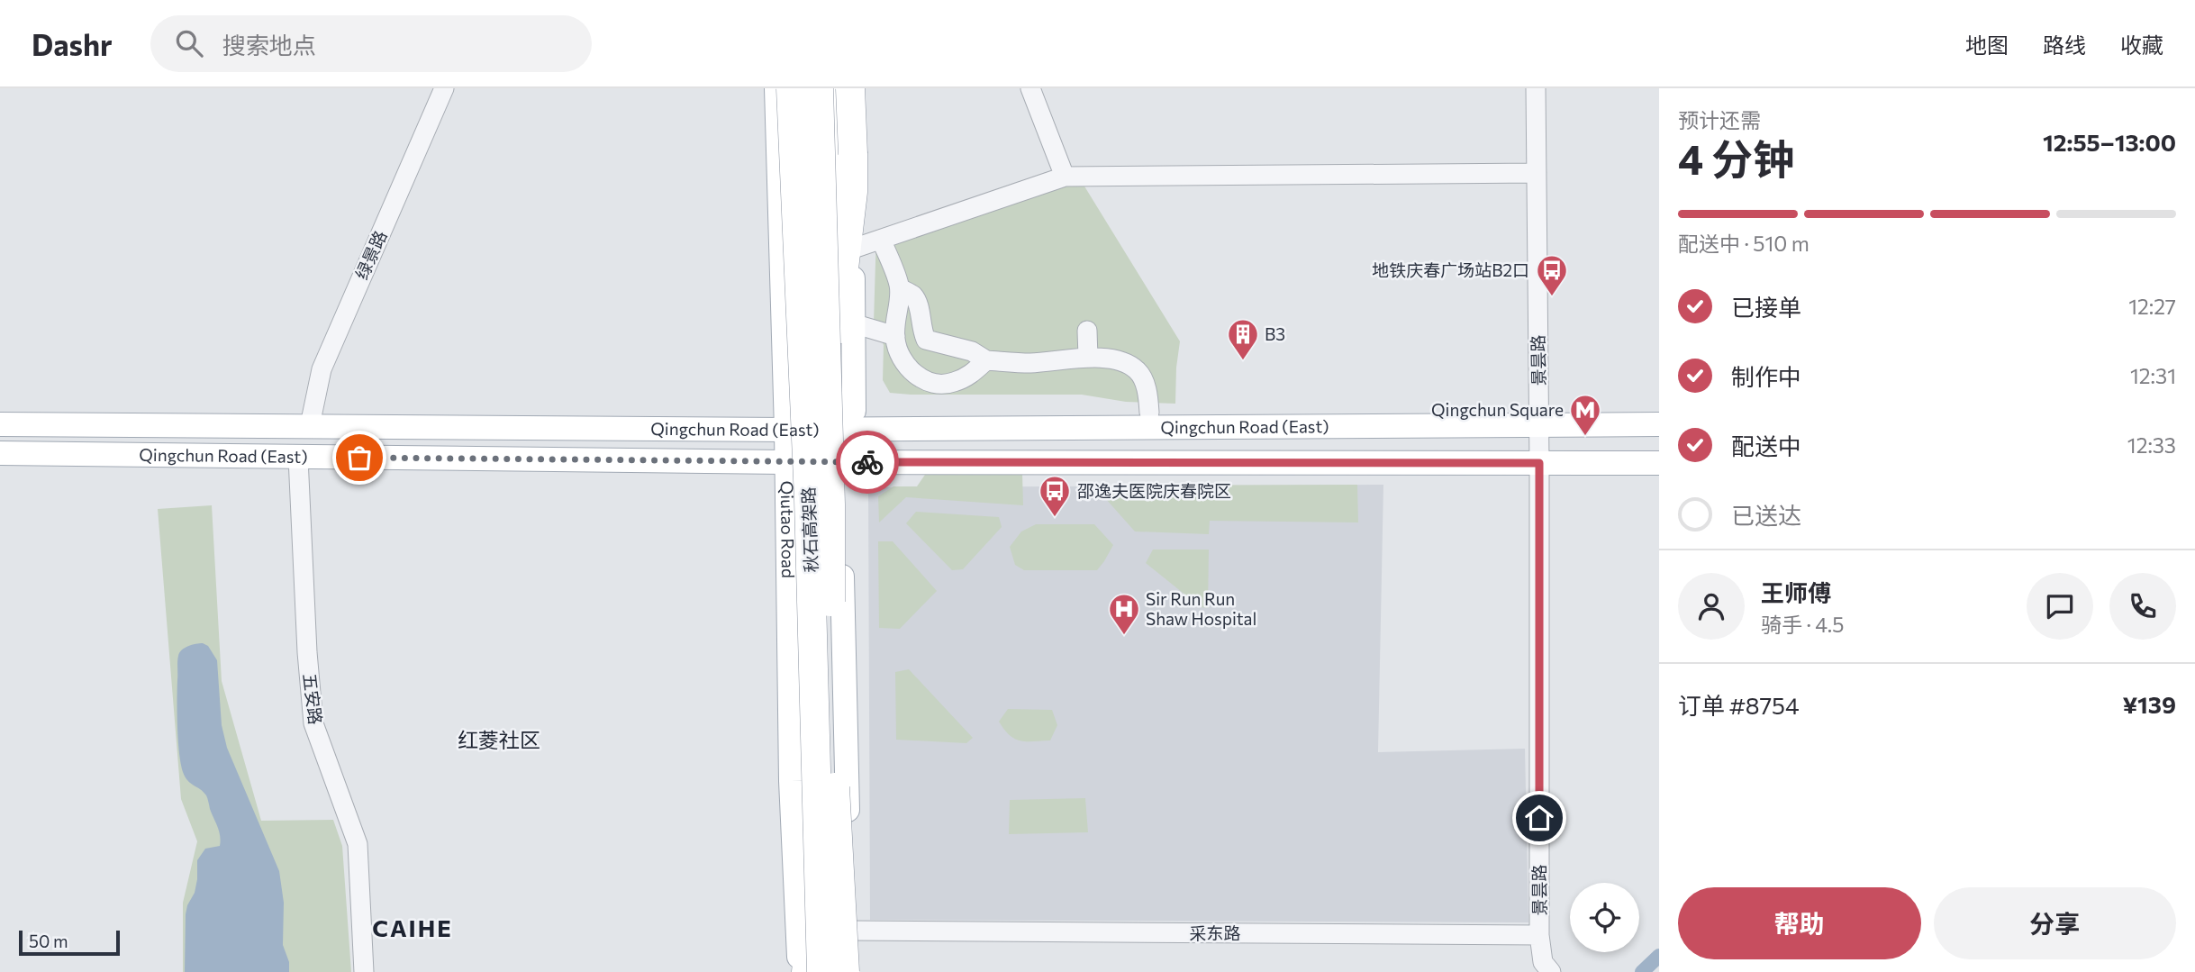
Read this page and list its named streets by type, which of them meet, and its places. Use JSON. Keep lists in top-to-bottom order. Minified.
{"streets":{"highway":["秋石高架路"],"main road":["Qingchun Road (East)","Qiutao Road"],"street":["绿景路","景昙路","五安路","采东路"]},"crossings":[["绿景路","Qingchun Road (East)"],["景昙路","Qingchun Road (East)"],["景昙路","采东路"],["Qingchun Road (East)","Qiutao Road"],["Qingchun Road (East)","五安路"]],"districts":["红菱社区","CAIHE"],"places":{"bus stop":["地铁庆春广场站B2口","邵逸夫医院庆春院区"],"building":["B3"],"metro station":["Qingchun Square"],"hospital":["Sir Run Run Shaw Hospital"]},"scale_bar":"50 m","page":{"header":"Dashr","search":"搜索地点","nav":["地图","路线","收藏"],"heading":["4 分钟","预计还需","12:55–13:00"],"panel":["王师傅","骑手 · 4.5","订单 #8754","¥139"],"bar":"配送中 · 510 m","list":[["已接单","12:27"],["制作中","12:31"],["配送中","12:33"],"已送达"],"buttons":["帮助","分享"],"scale":"50 m"}}
